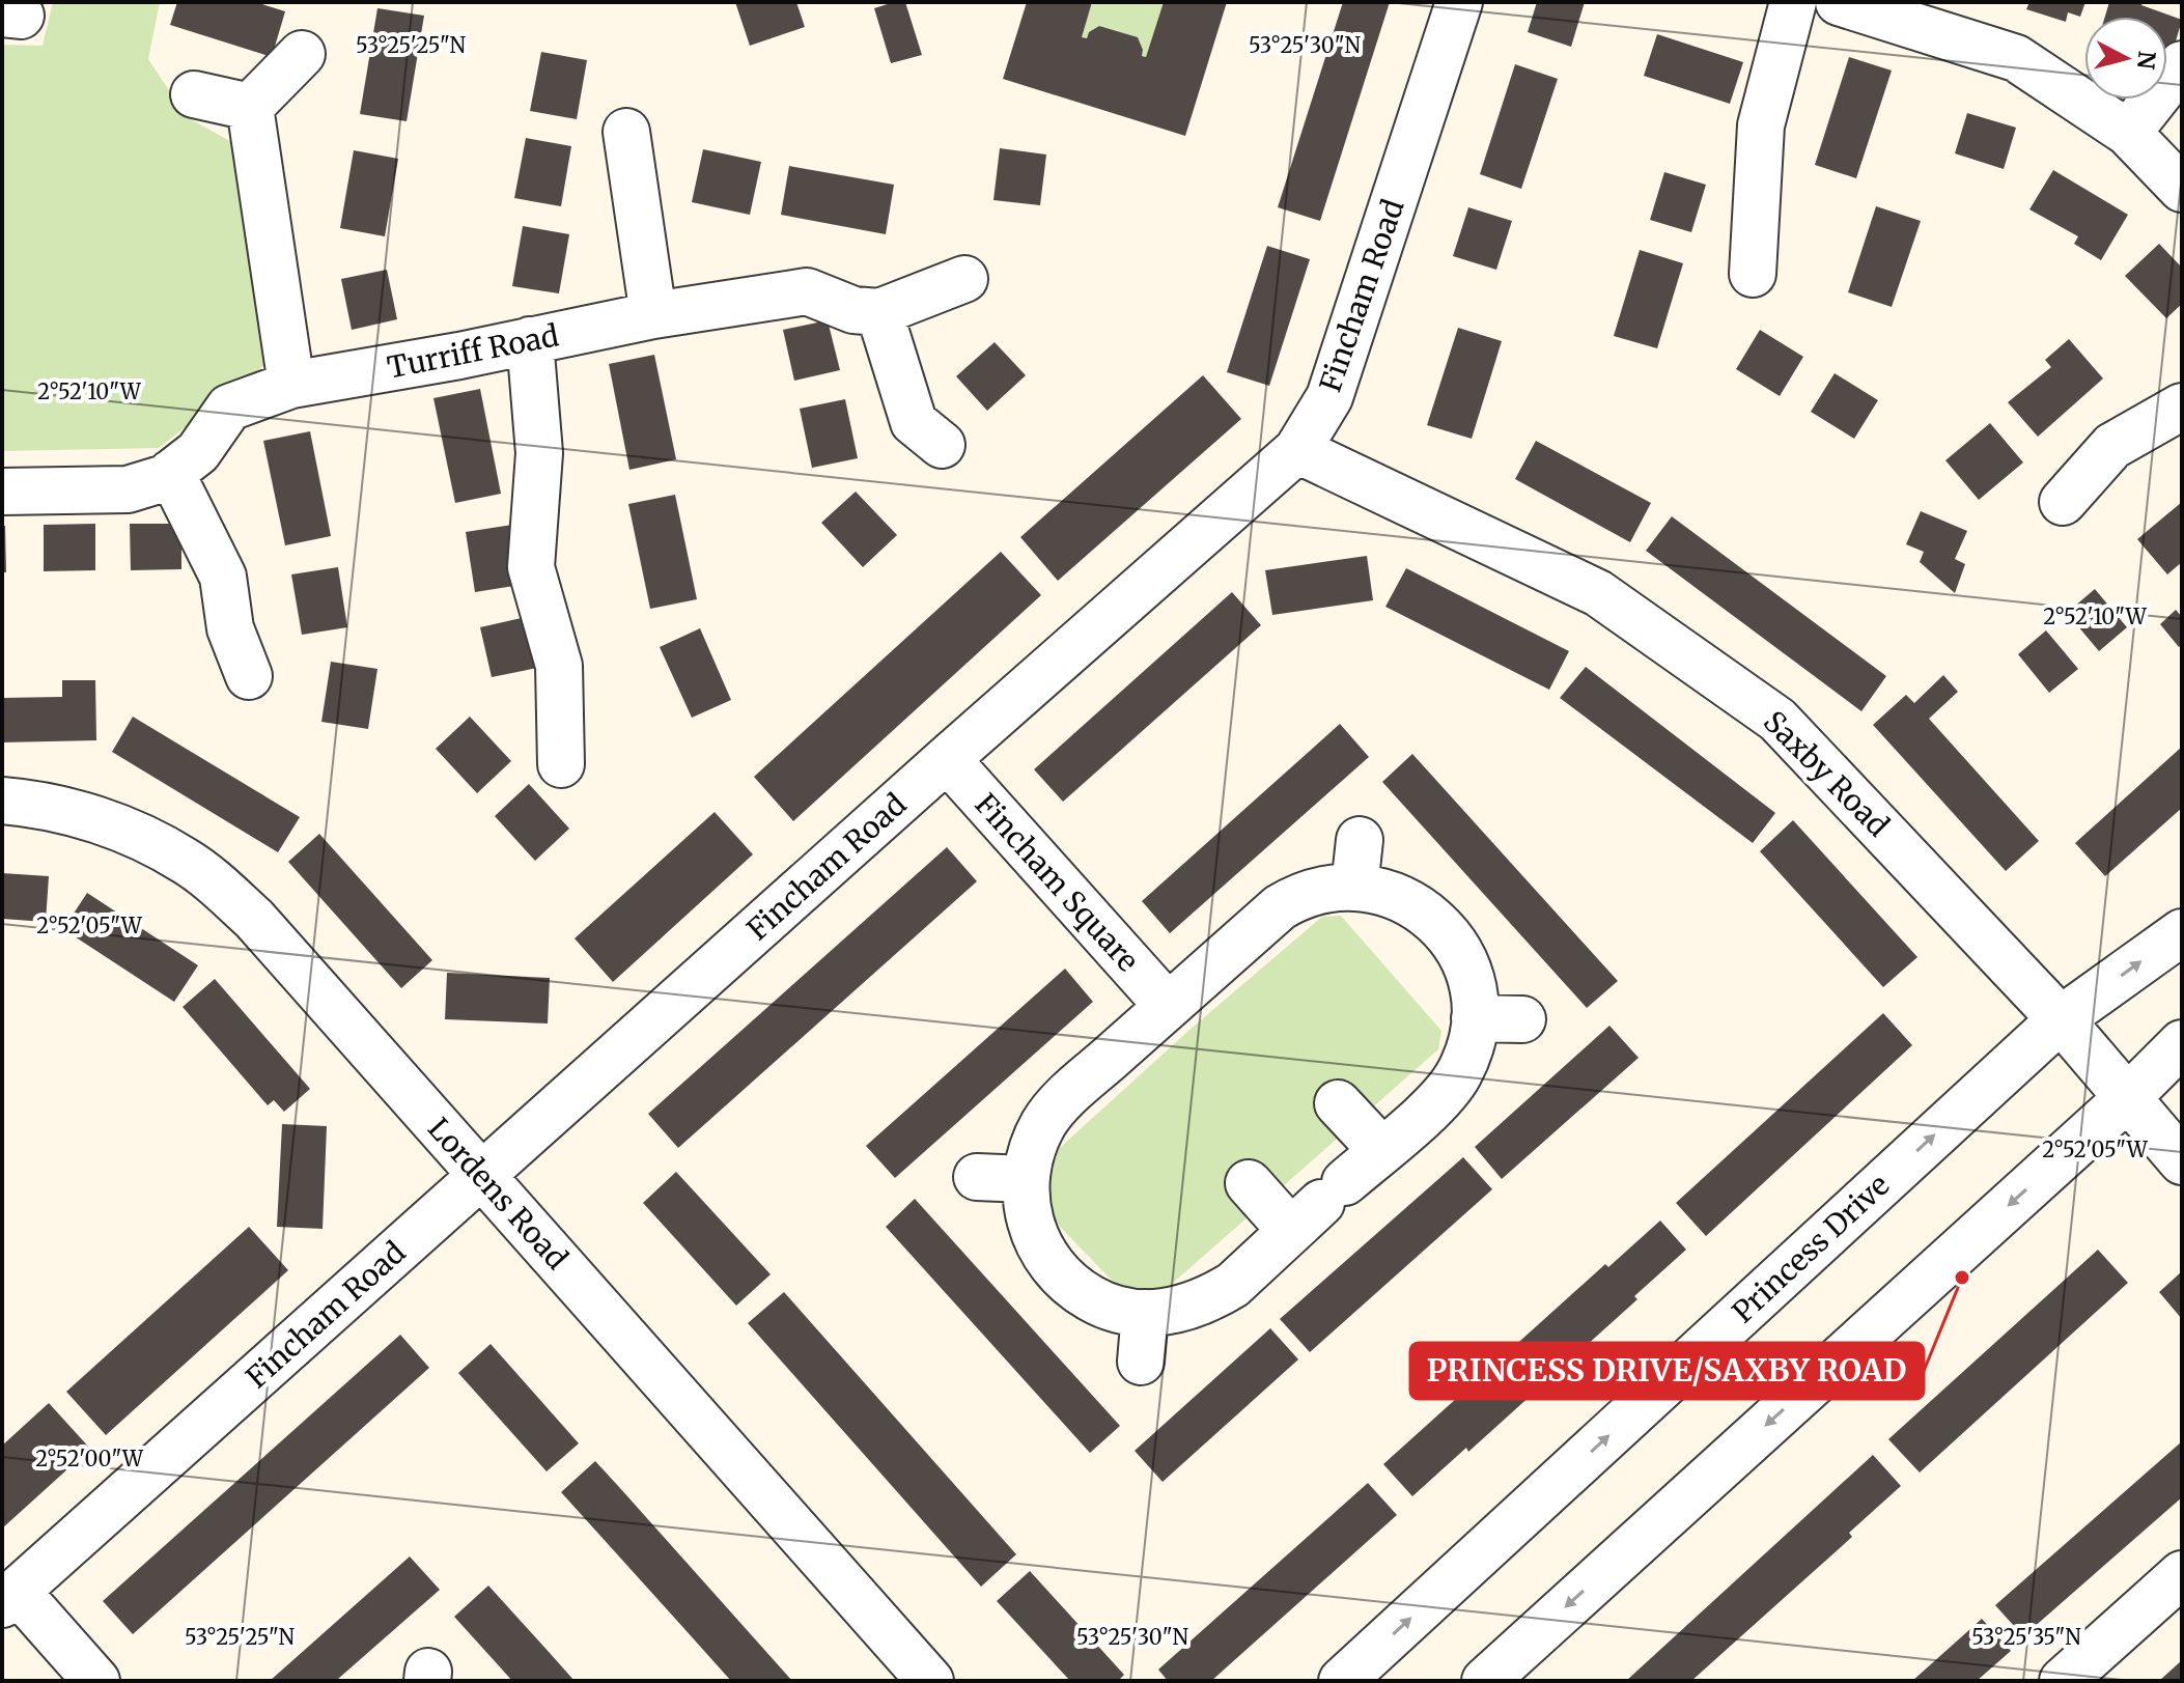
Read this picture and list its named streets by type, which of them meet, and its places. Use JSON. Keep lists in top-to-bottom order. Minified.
{"streets":{"street":["Fincham Road","Turriff Road","Saxby Road","Fincham Square","Lordens Road","Princess Drive"]},"crossings":[["Fincham Road","Saxby Road"],["Fincham Road","Fincham Square"],["Fincham Road","Lordens Road"],["Saxby Road","Princess Drive"]],"places":["PRINCESS DRIVE/SAXBY ROAD"],"north":"right","coordinates":["53°25'25\"N","53°25'30\"N","2°52'10\"W","2°52'05\"W","2°52'00\"W","53°25'35\"N"]}
